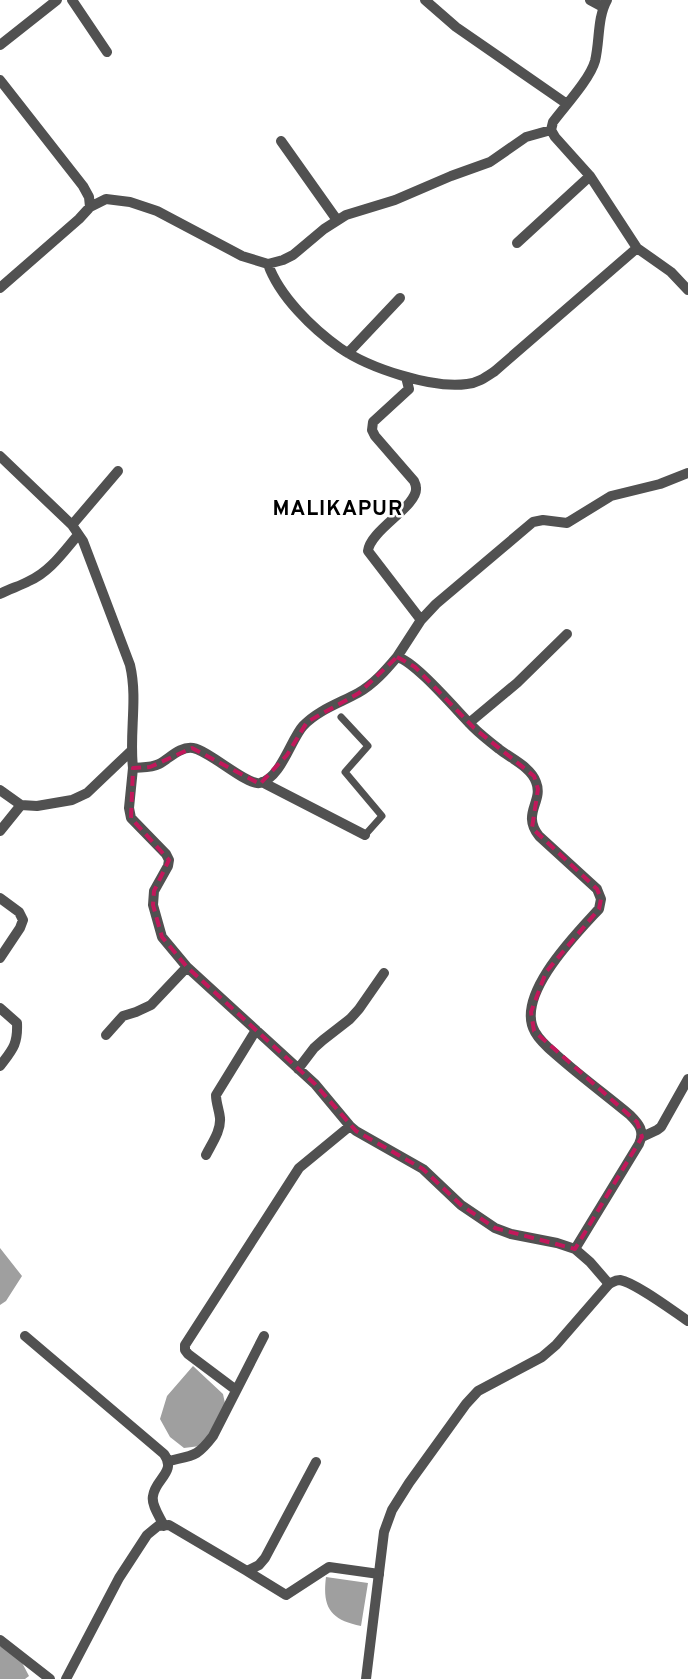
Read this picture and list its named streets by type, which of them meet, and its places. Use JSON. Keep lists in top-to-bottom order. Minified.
{"districts":["MALIKAPUR"]}
